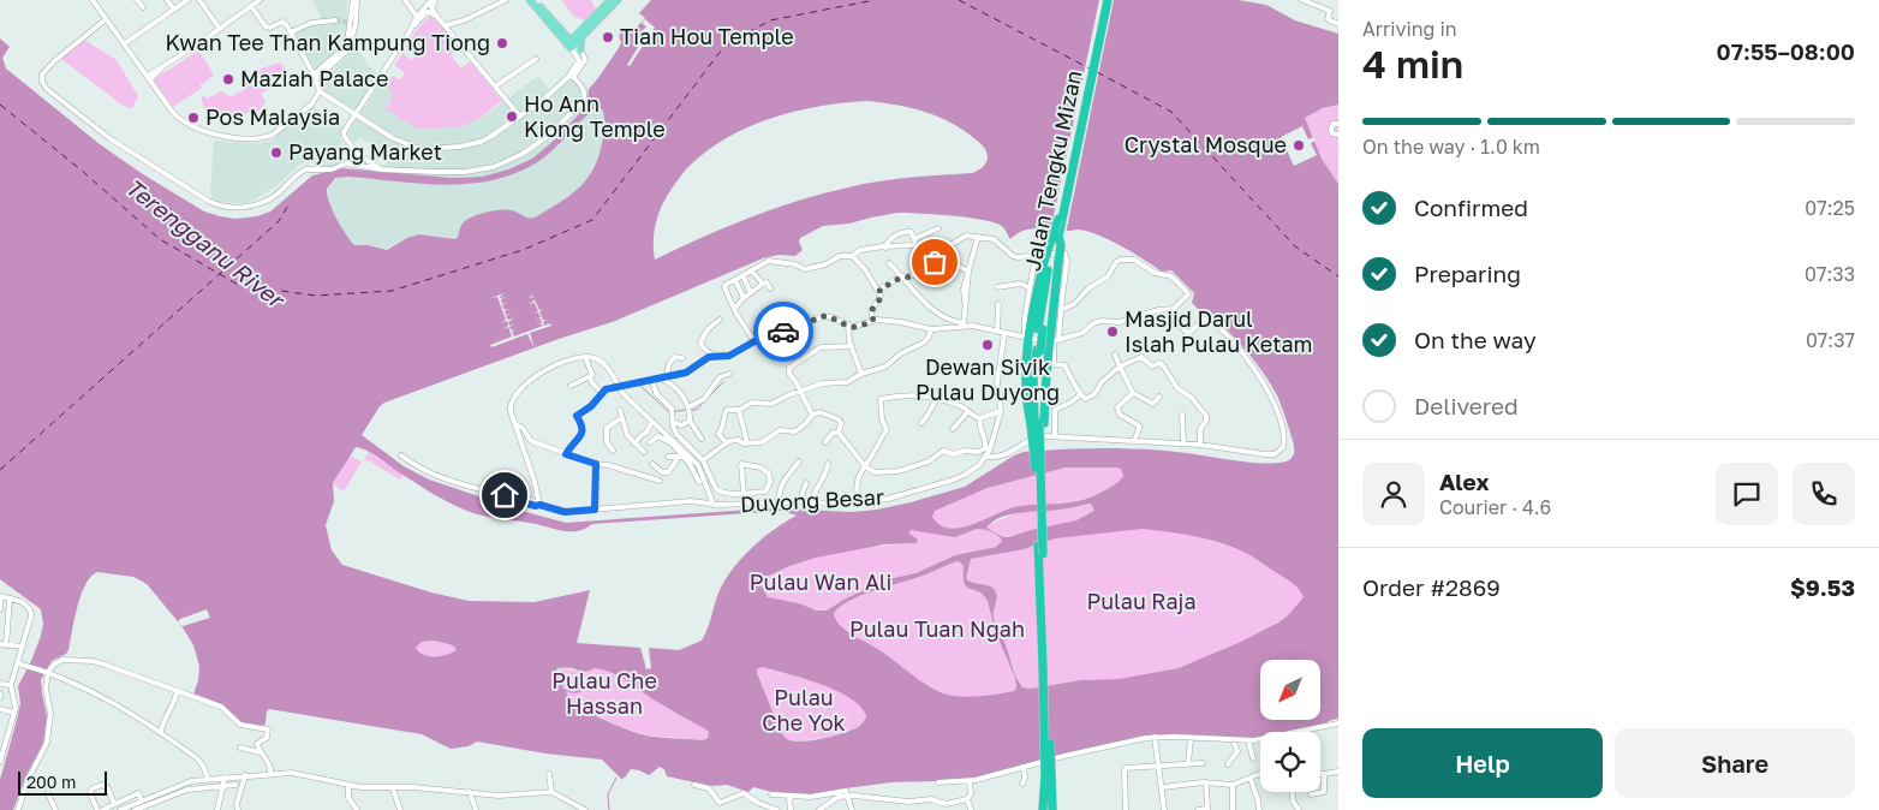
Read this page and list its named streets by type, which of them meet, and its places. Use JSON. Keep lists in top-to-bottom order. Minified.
{"streets":{"highway":["Jalan Tengku Mizan"],"street":["Duyong Besar"]},"water":["Terengganu River"],"parks":["Pulau Wan Ali","Pulau Raja","Pulau Tuan Ngah","Pulau Che Hassan","Pulau Che Yok"],"places":["Tian Hou Temple","Kwan Tee Than Kampung Tiong","Maziah Palace","Ho Ann Kiong Temple","Pos Malaysia","Crystal Mosque","Payang Market","Masjid Darul Islah Pulau Ketam","Dewan Sivik Pulau Duyong"],"scale_bar":"200 m","north":"bottom left","page":{"heading":["4 min","Arriving in","07:55–08:00"],"panel":["Alex","Courier · 4.6","Order #2869","$9.53"],"bar":"On the way · 1.0 km","list":[["Confirmed","07:25"],["Preparing","07:33"],["On the way","07:37"],"Delivered"],"buttons":["Help","Share"],"scale":"200 m"}}
